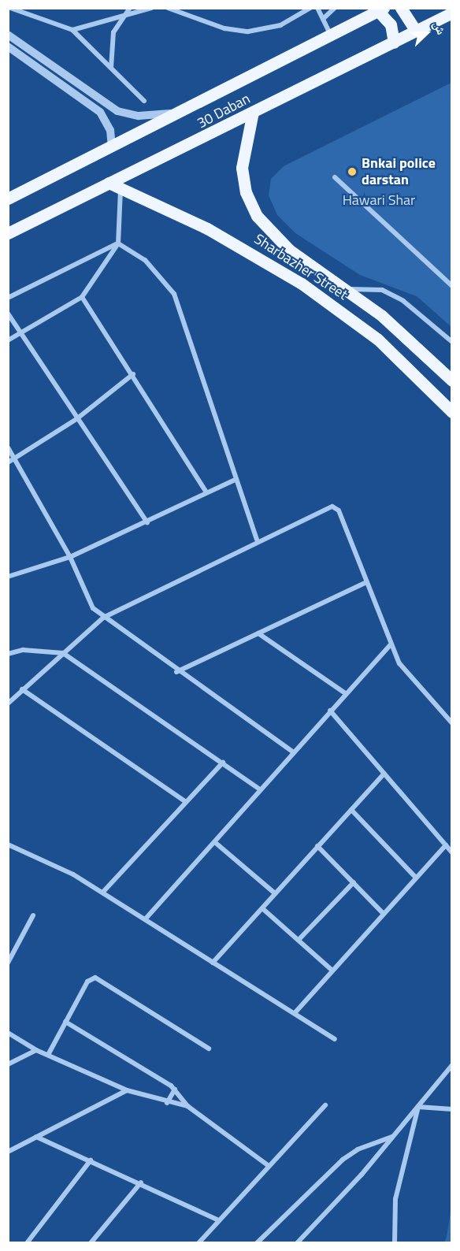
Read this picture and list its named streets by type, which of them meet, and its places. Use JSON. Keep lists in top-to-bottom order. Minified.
{"streets":{"main road":["30 Daban","Sharbazher Street"]},"crossings":[["30 Daban","Sharbazher Street"]],"parks":["Hawari Shar"],"places":["Bnkai police darstan"],"north":"top right"}
